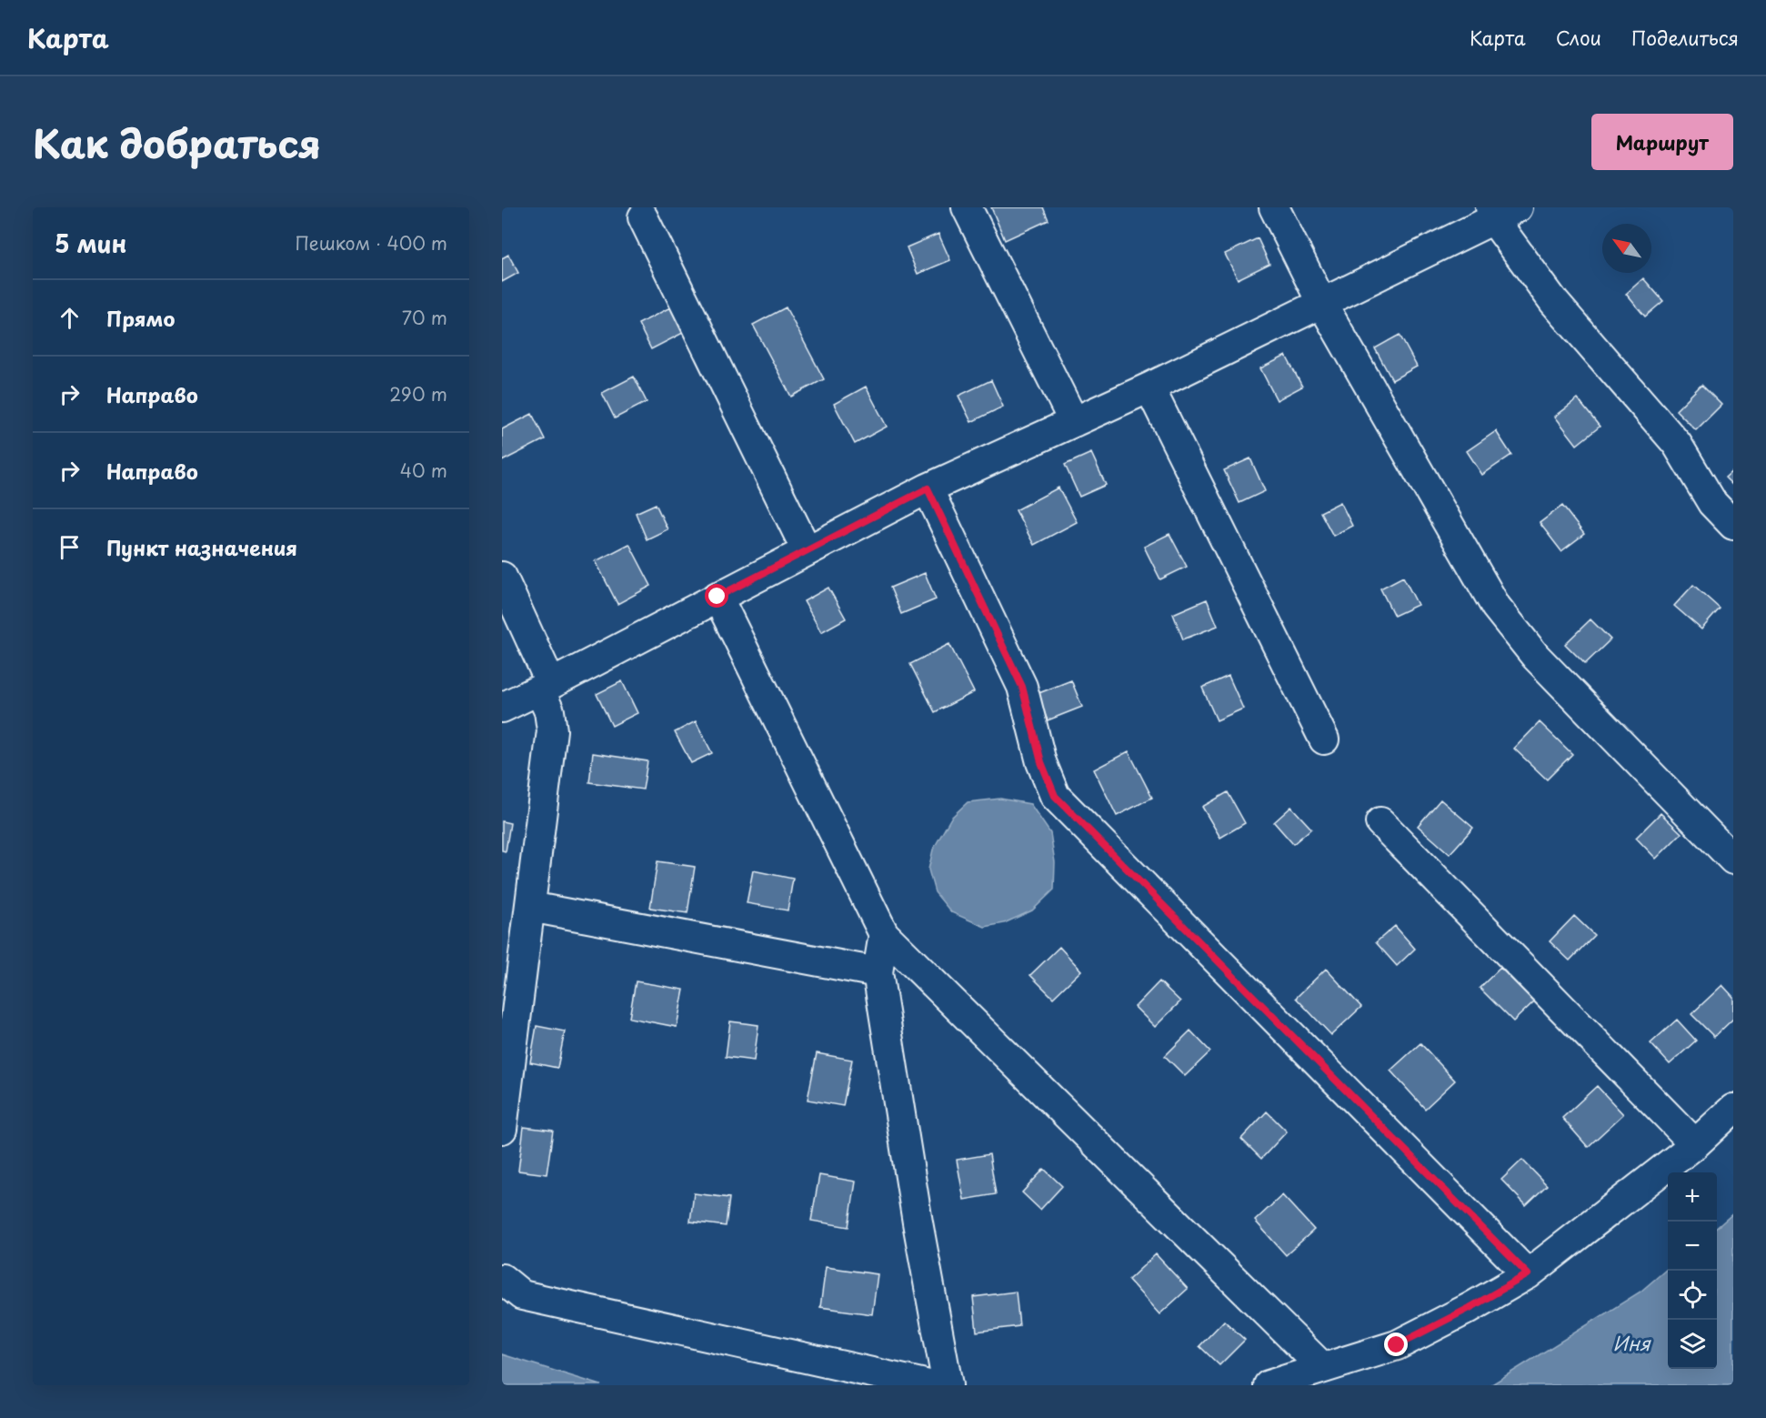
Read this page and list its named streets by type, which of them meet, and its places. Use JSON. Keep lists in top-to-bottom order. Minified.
{"water":["Иня"],"north":"top left","page":{"header":"Карта","nav":["Карта","Слои","Поделиться"],"title":"Как добраться","buttons":"Маршрут","heading":["5 мин","Пешком · 400 m"],"list":[["Прямо","70 m"],["Направо","290 m"],["Направо","40 m"],"Пункт назначения"],"map_buttons":["+","−"]}}
